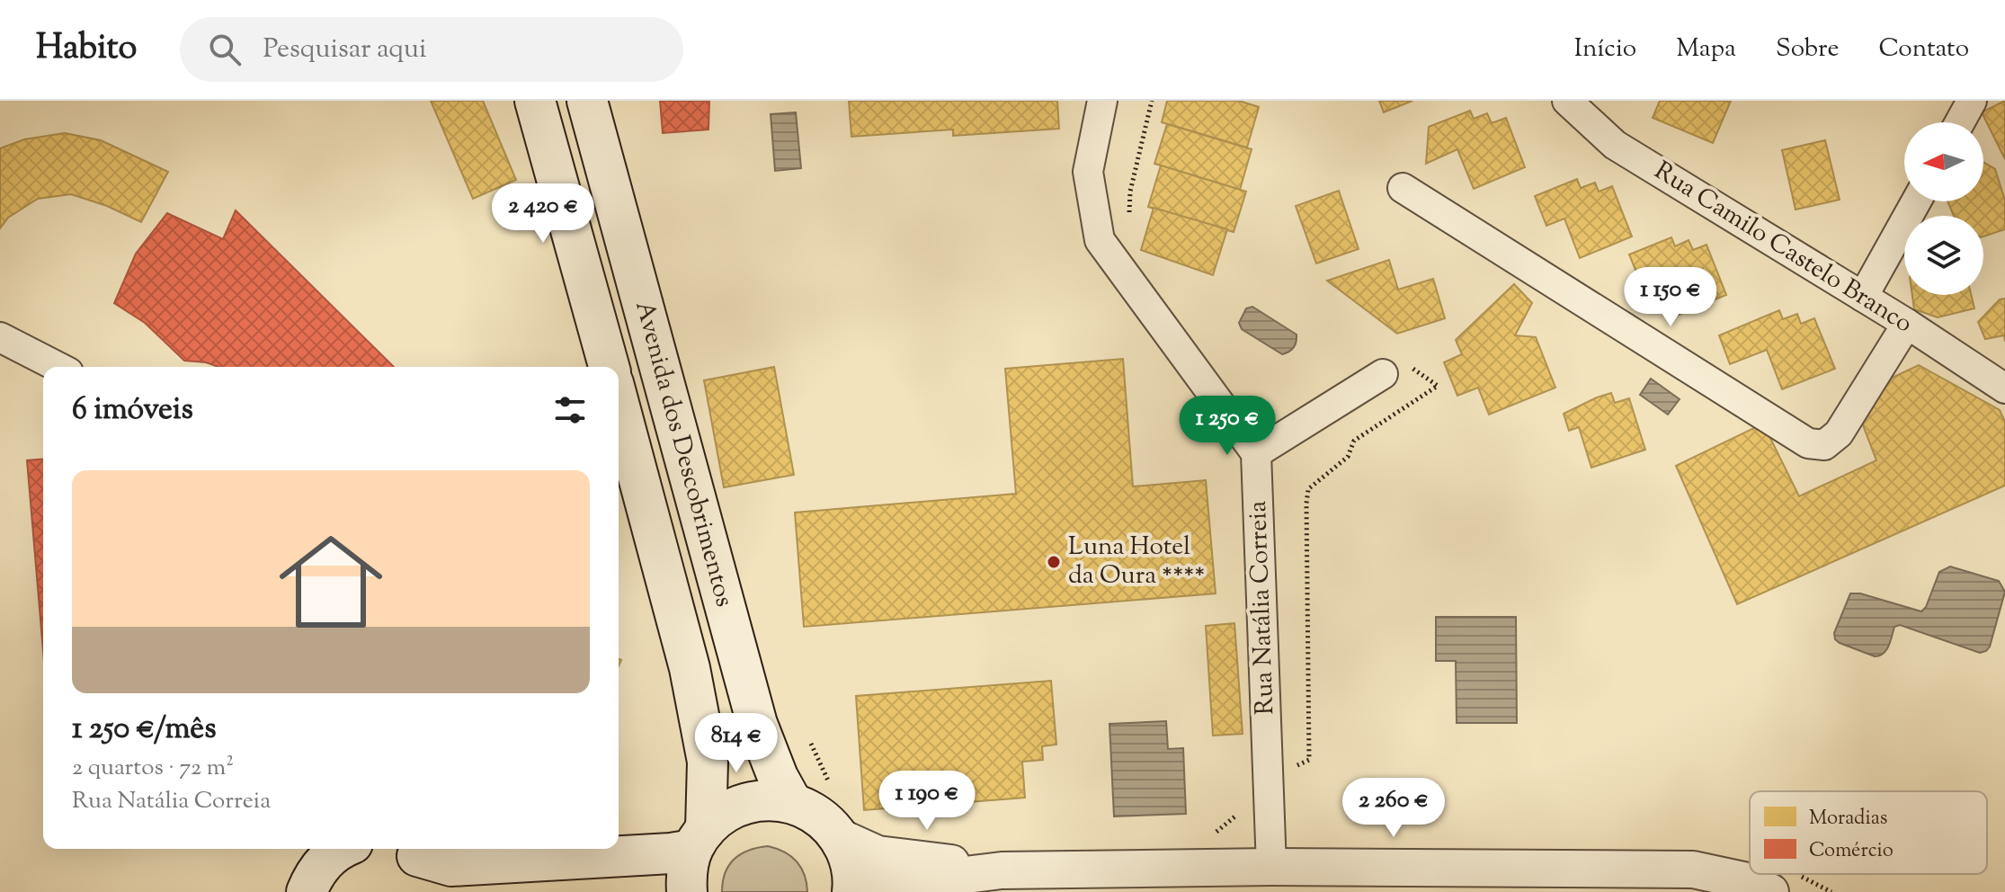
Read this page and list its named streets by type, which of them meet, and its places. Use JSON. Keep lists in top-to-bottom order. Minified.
{"streets":{"main road":["Avenida dos Descobrimentos"],"street":["Rua Camilo Castelo Branco","Rua Natália Correia"]},"places":["Luna Hotel da Oura ****"],"legend":["Moradias","Comércio"],"north":"left","page":{"header":"Habito","search":"Pesquisar aqui","nav":["Início","Mapa","Sobre","Contato"],"price":["2 420 €","1 150 €","1 250 €","814 €","1 190 €","2 260 €"],"heading":"6 imóveis","list":[{"name":"1 250 €/mês","note":"2 quartos · 72 m² · Rua Natália Correia"}]}}
